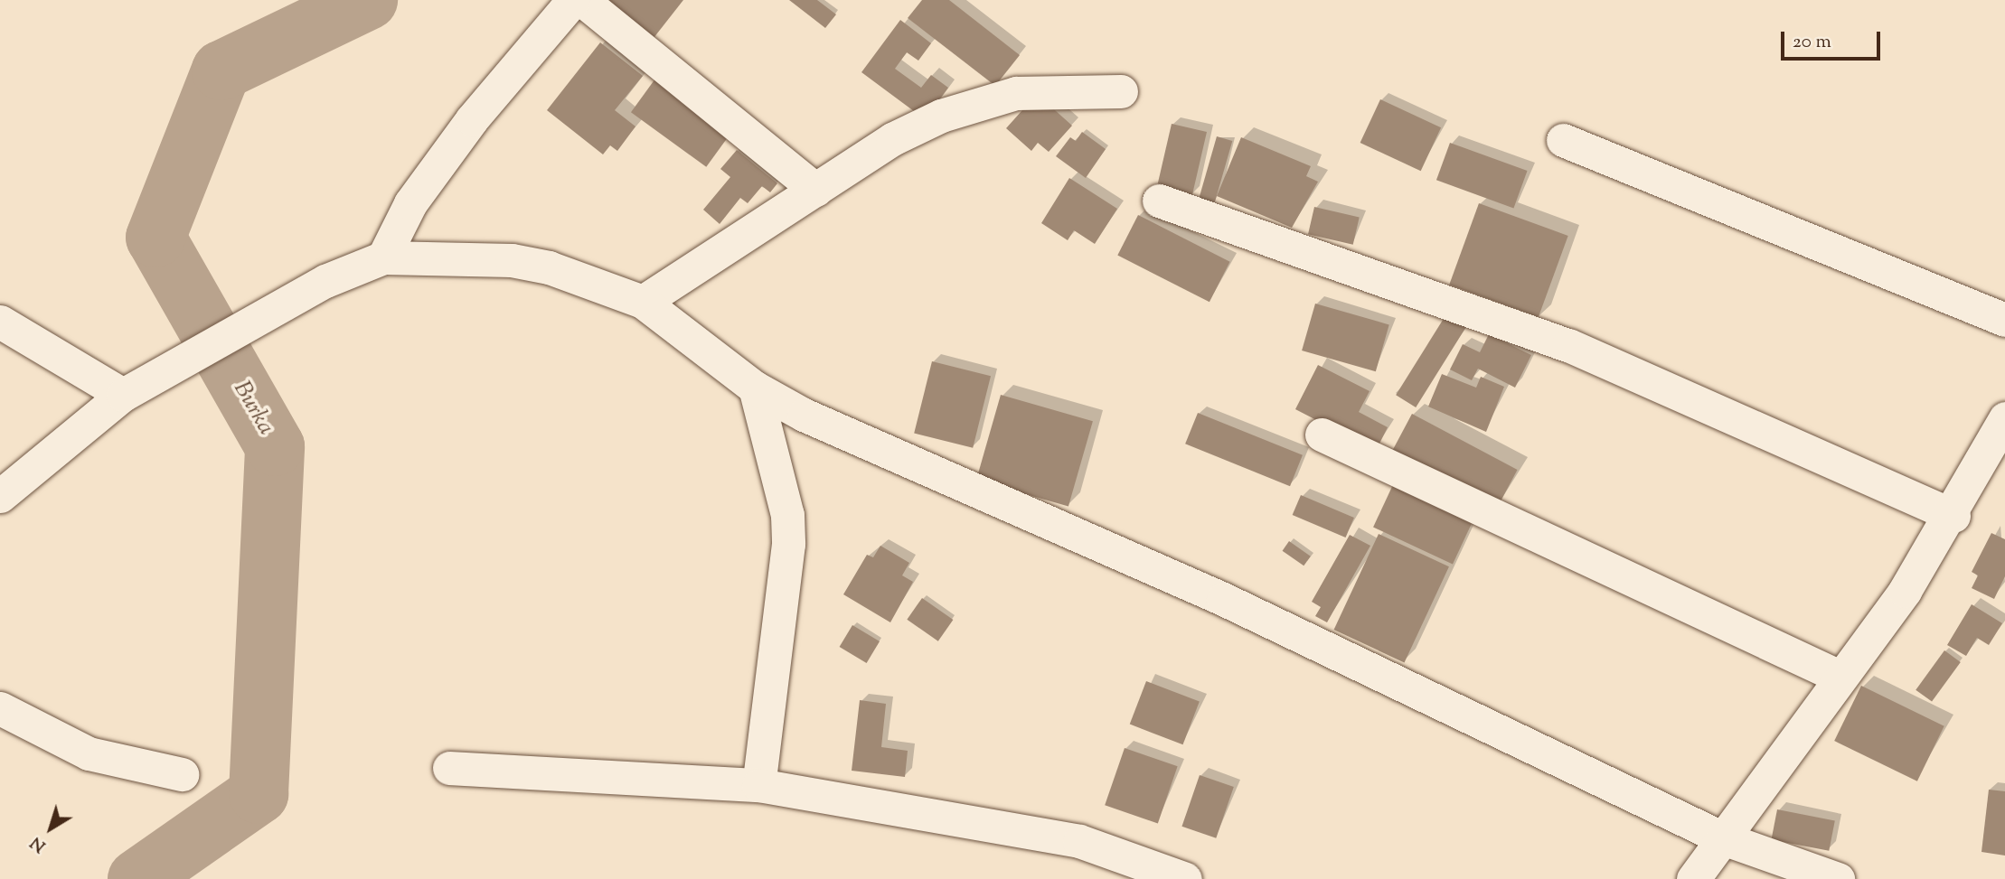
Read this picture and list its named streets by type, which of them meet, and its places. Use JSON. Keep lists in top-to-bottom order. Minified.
{"water":["Burka"],"scale_bar":"20 m","north":"bottom left"}
